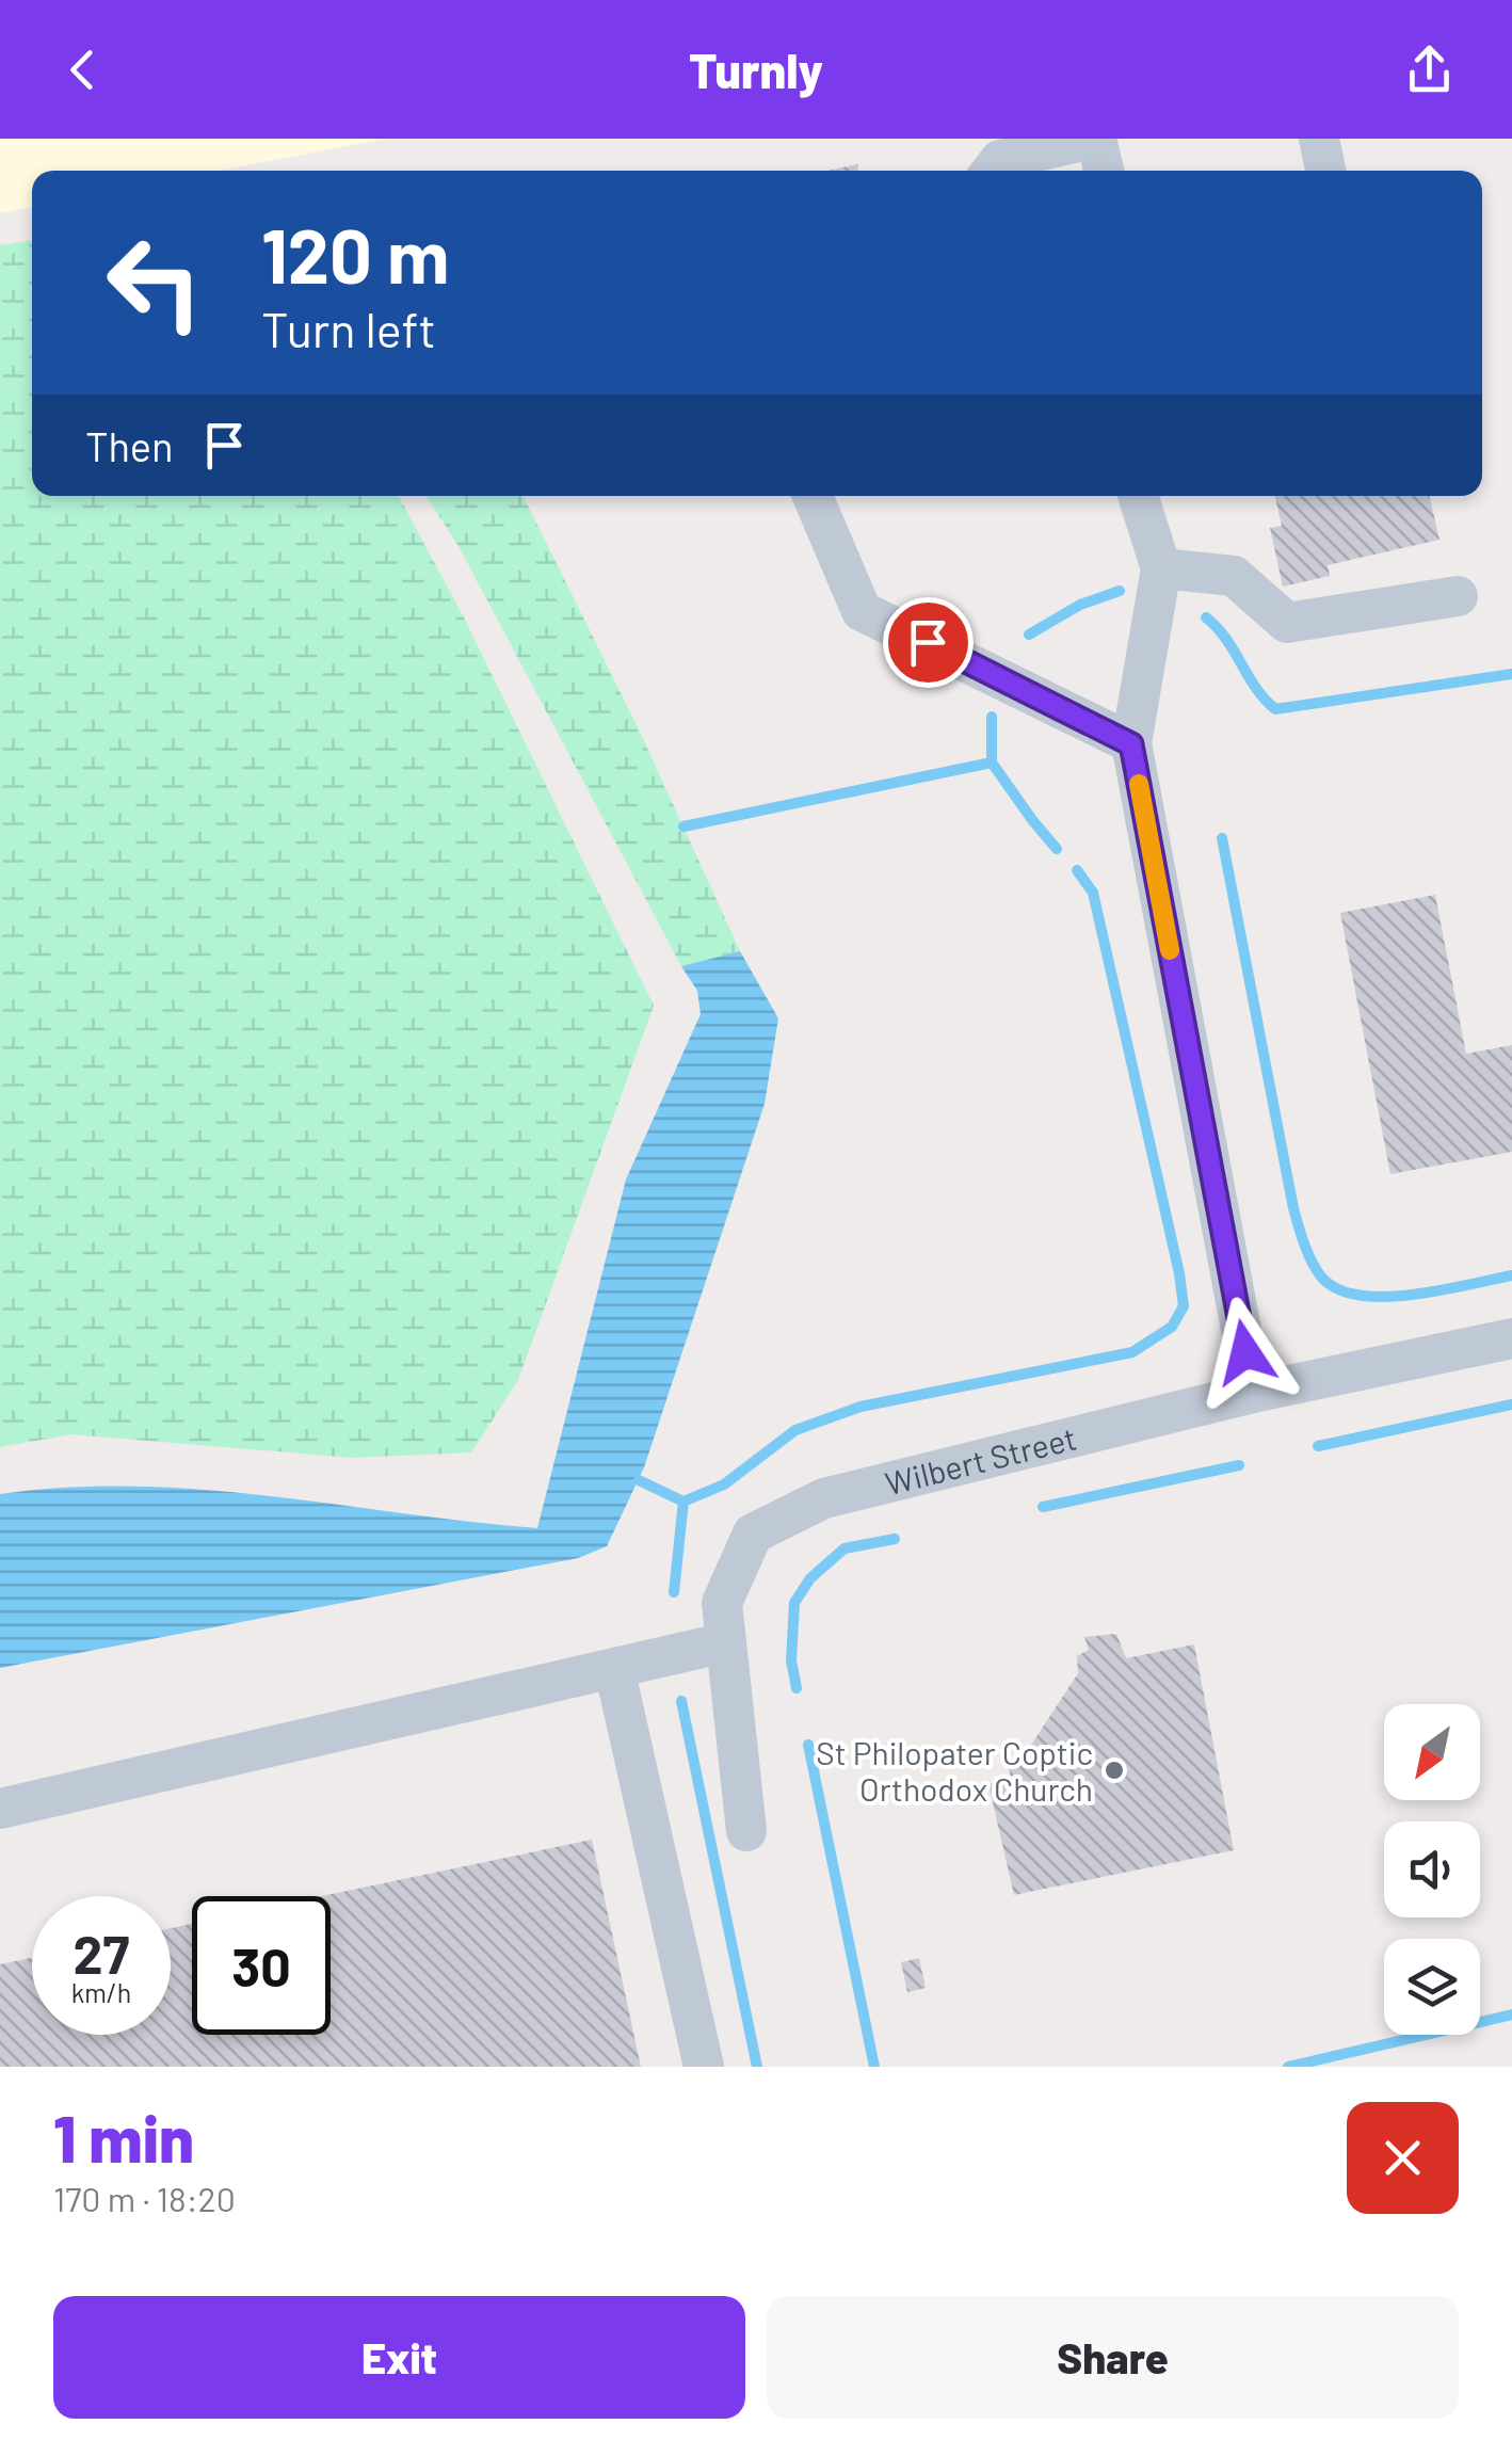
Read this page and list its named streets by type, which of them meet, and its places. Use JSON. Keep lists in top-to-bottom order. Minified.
{"streets":{"street":["Wilbert Street"]},"places":["St Philopater Coptic Orthodox Church"],"north":"bottom left","page":{"header":"Turnly","turn":["120 m","Turn left"],"then":"Then","speed":"27 km/h","limit":"30","heading":["1 min","170 m · 18:20"],"buttons":["Exit","Share"]}}
